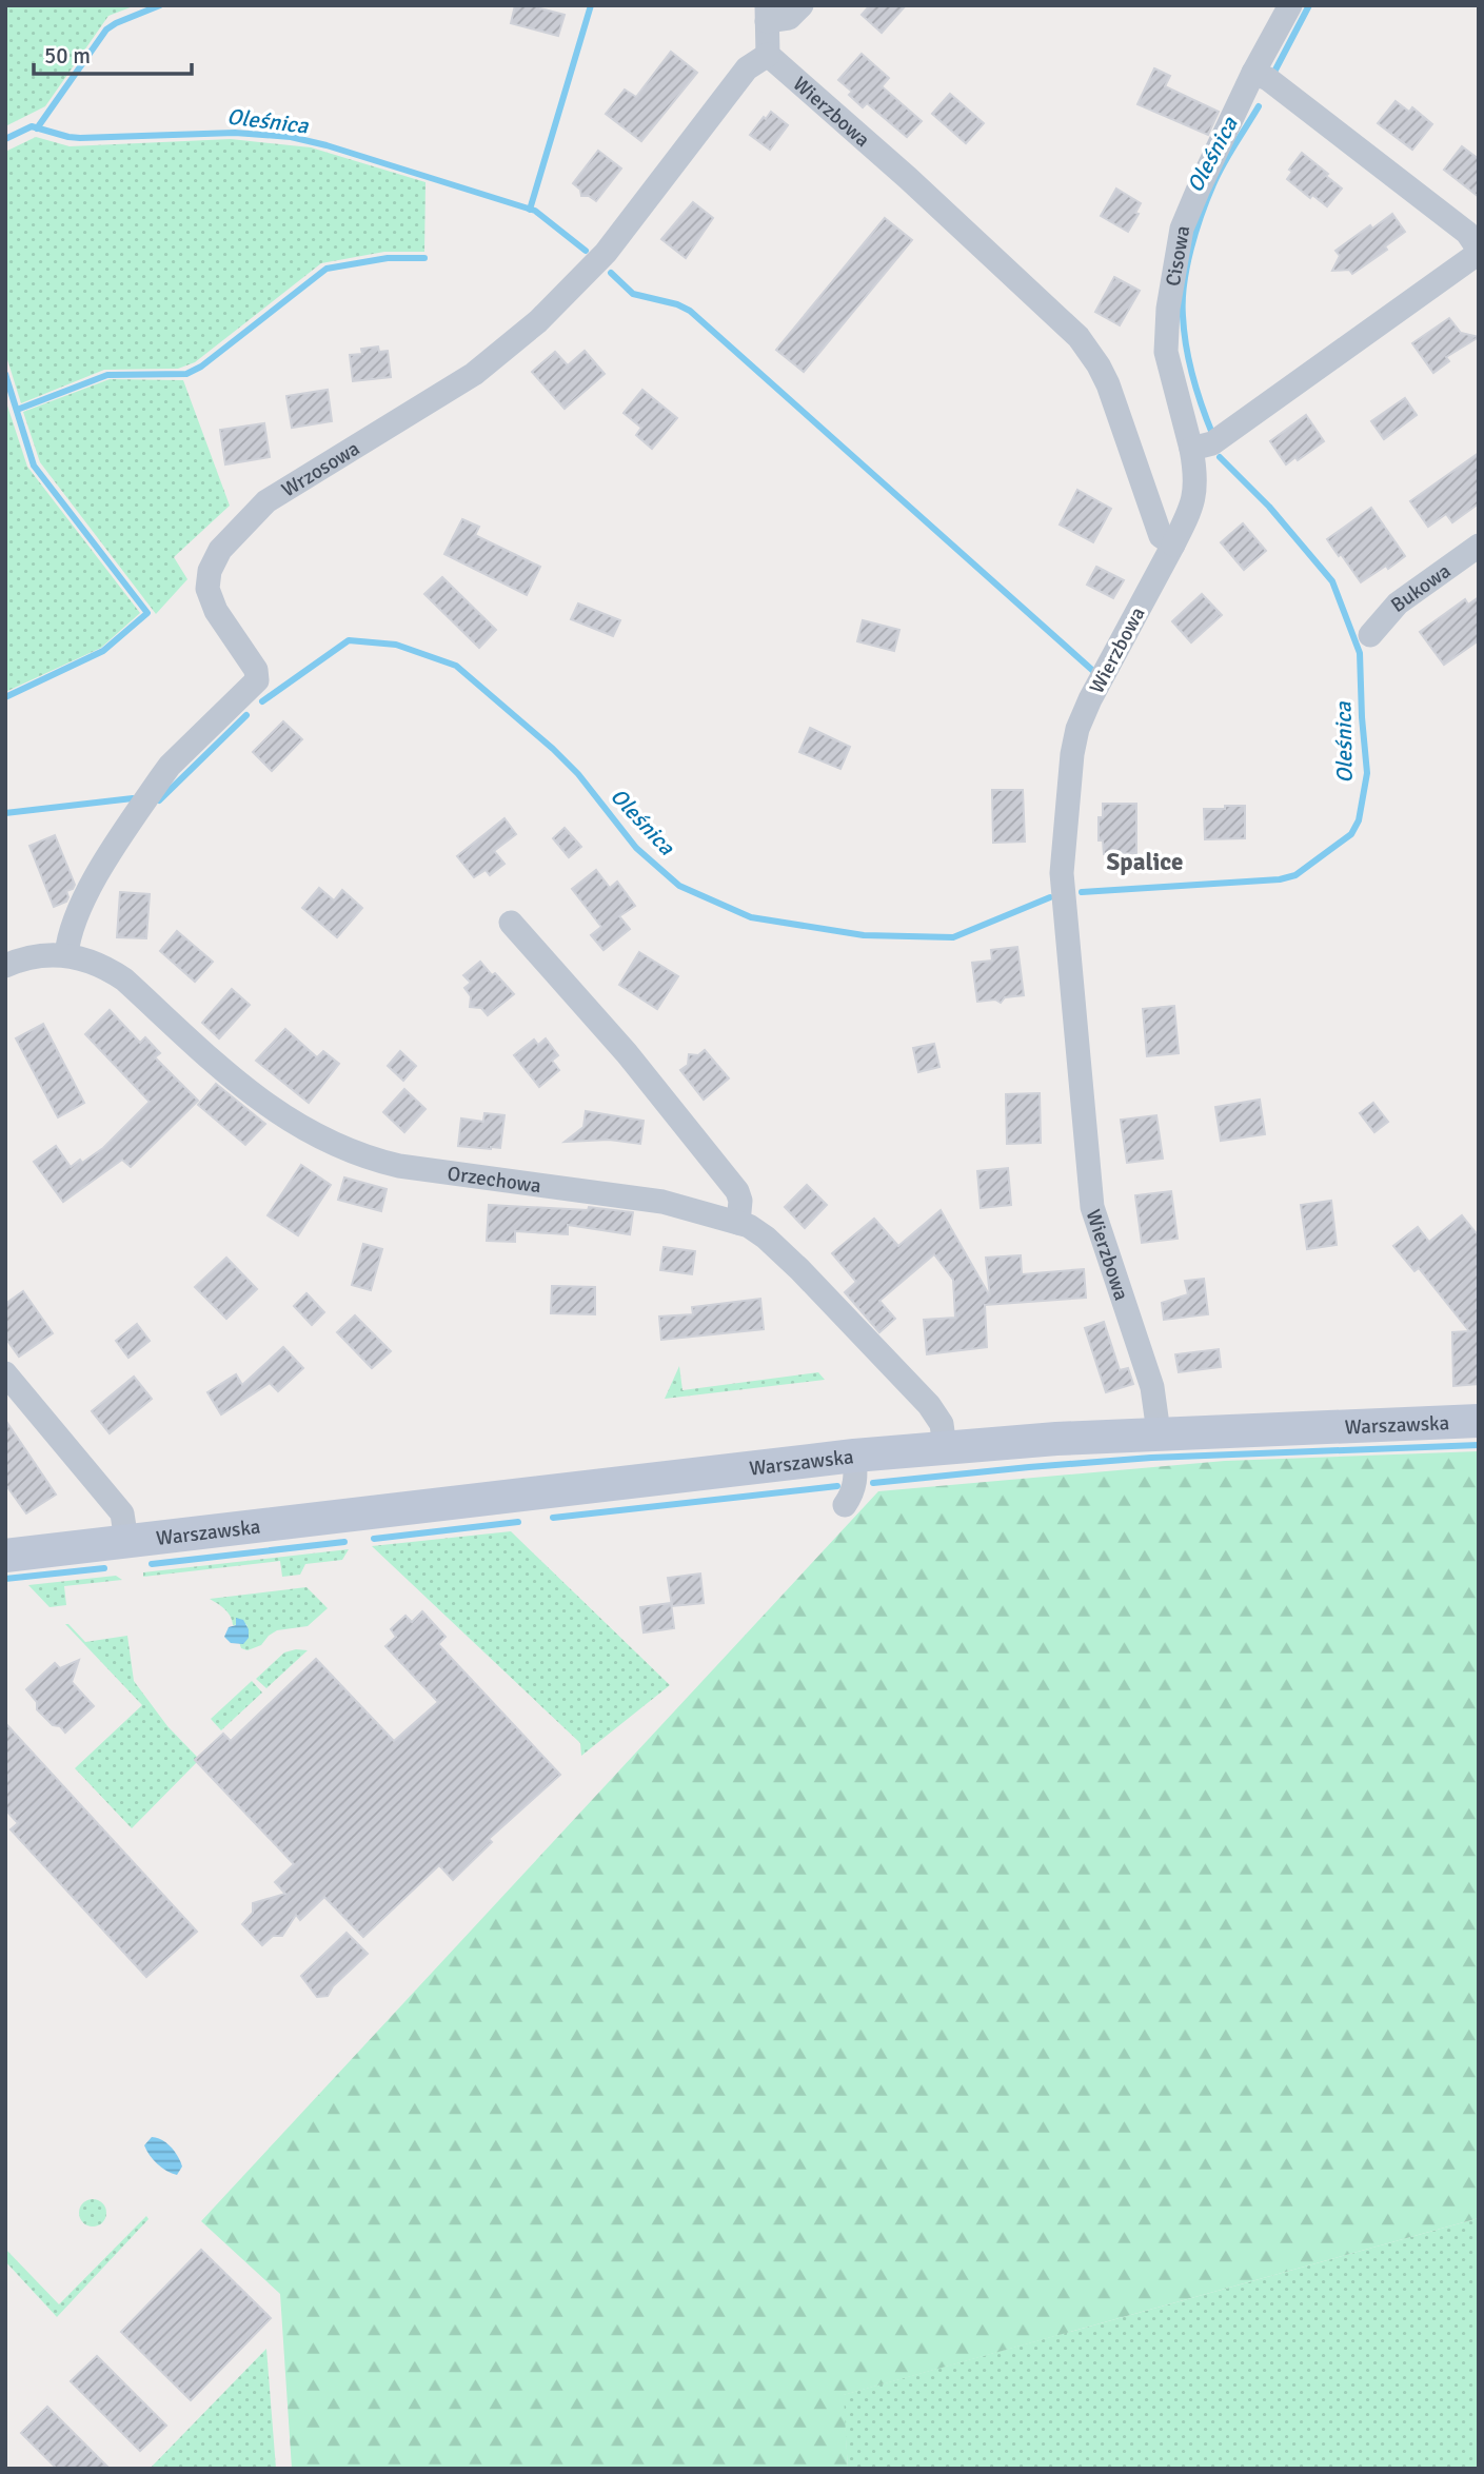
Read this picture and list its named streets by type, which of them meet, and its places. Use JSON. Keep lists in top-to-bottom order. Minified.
{"streets":{"main road":["Warszawska"],"street":["Wierzbowa","Cisowa","Wrzosowa","Bukowa","Orzechowa"]},"crossings":[["Wierzbowa","Cisowa"],["Wierzbowa","Wrzosowa"],["Wierzbowa","Warszawska"],["Wrzosowa","Orzechowa"],["Orzechowa","Warszawska"]],"districts":["Spalice"],"water":["Oleśnica"],"scale_bar":"50 m"}
